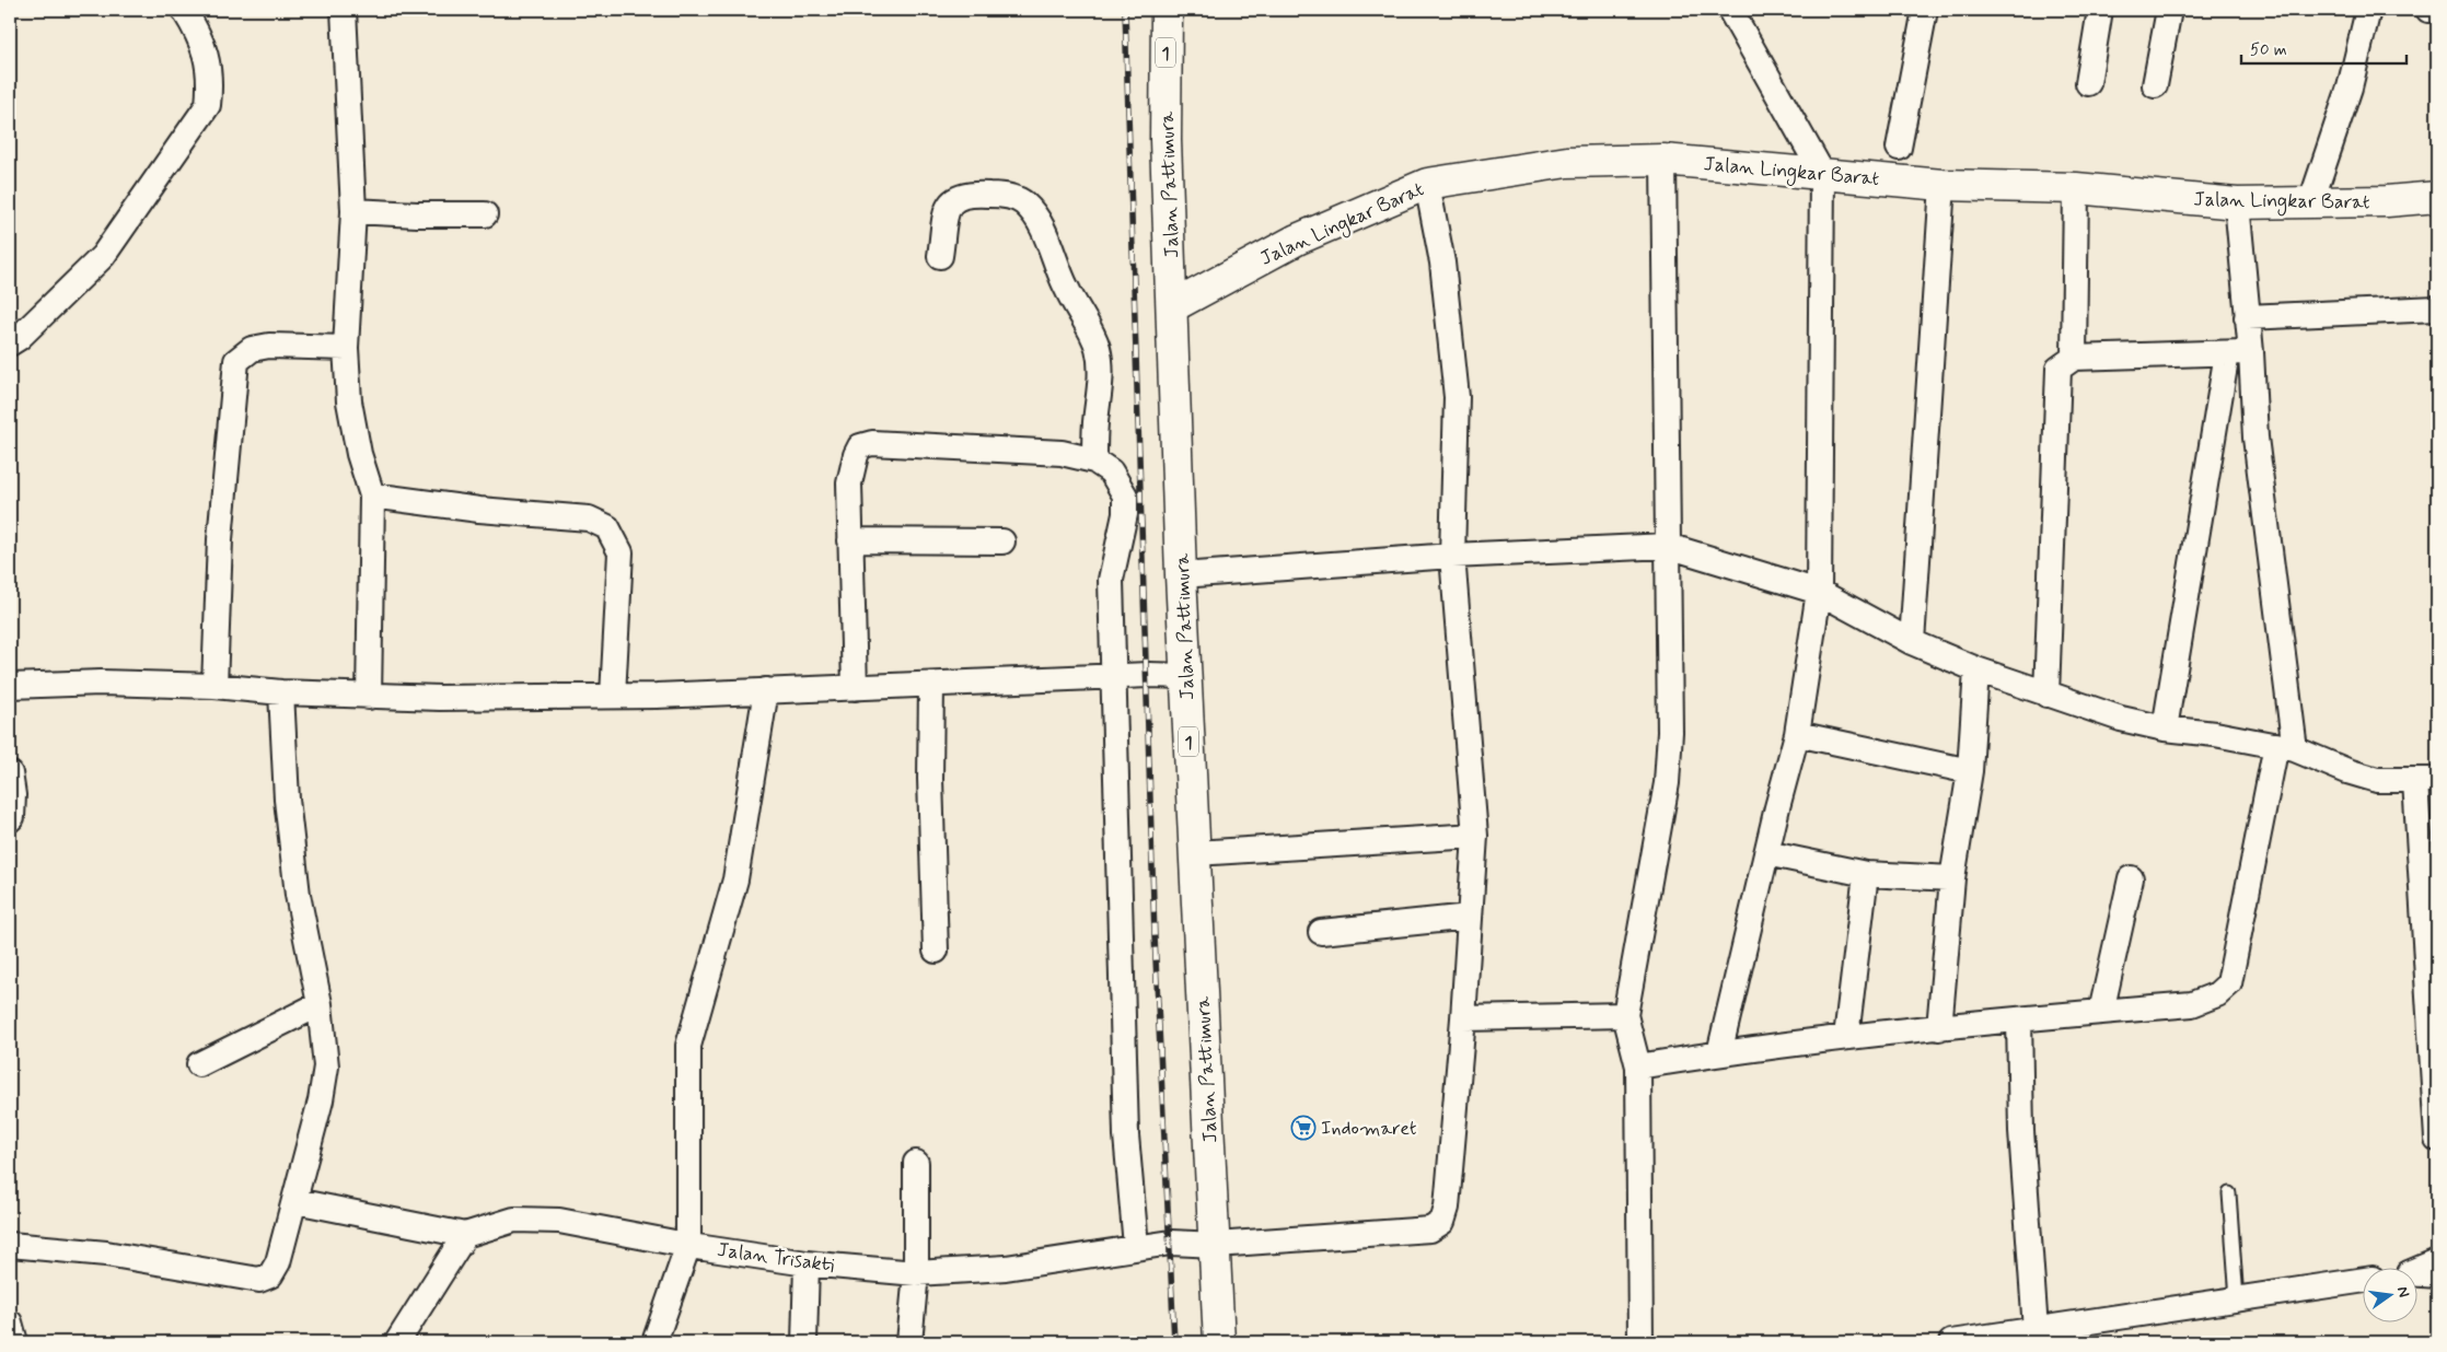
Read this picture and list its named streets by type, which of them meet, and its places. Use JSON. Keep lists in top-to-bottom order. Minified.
{"streets":{"main road":["1","Jalan Lingkar Barat","Jalan Pattimura"],"street":["Jalan Trisakti"]},"crossings":[["Jalan Lingkar Barat","Jalan Pattimura"],["Jalan Pattimura","Jalan Trisakti"]],"places":{"supermarket":["Indomaret"]},"scale_bar":"50 m","north":"right"}
